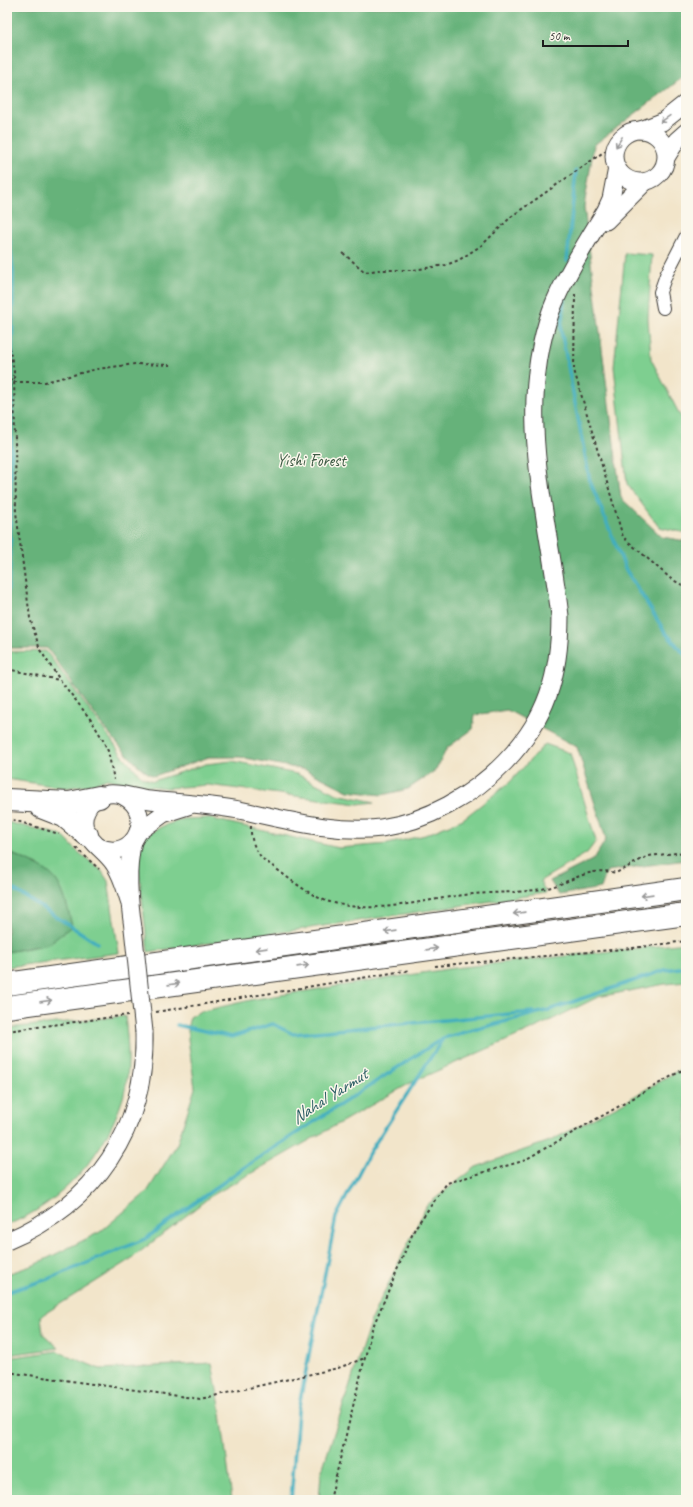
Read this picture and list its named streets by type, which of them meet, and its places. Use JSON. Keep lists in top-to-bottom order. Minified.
{"water":["Nahal Yarmut"],"parks":["Yishi Forest"],"scale_bar":"50 m"}
